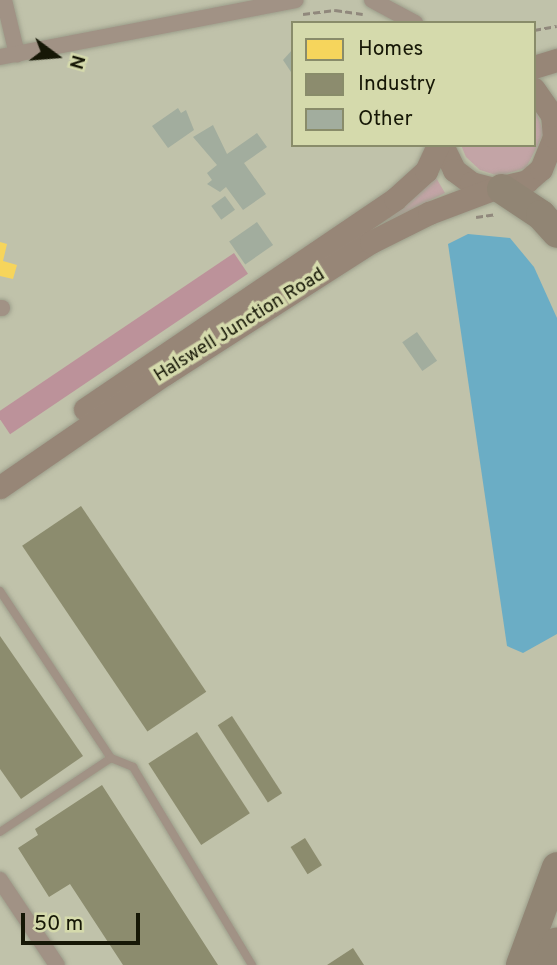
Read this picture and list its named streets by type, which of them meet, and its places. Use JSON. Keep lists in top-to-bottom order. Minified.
{"streets":{"main road":["Halswell Junction Road"]},"legend":["Homes","Industry","Other"],"scale_bar":"50 m","north":"right"}
